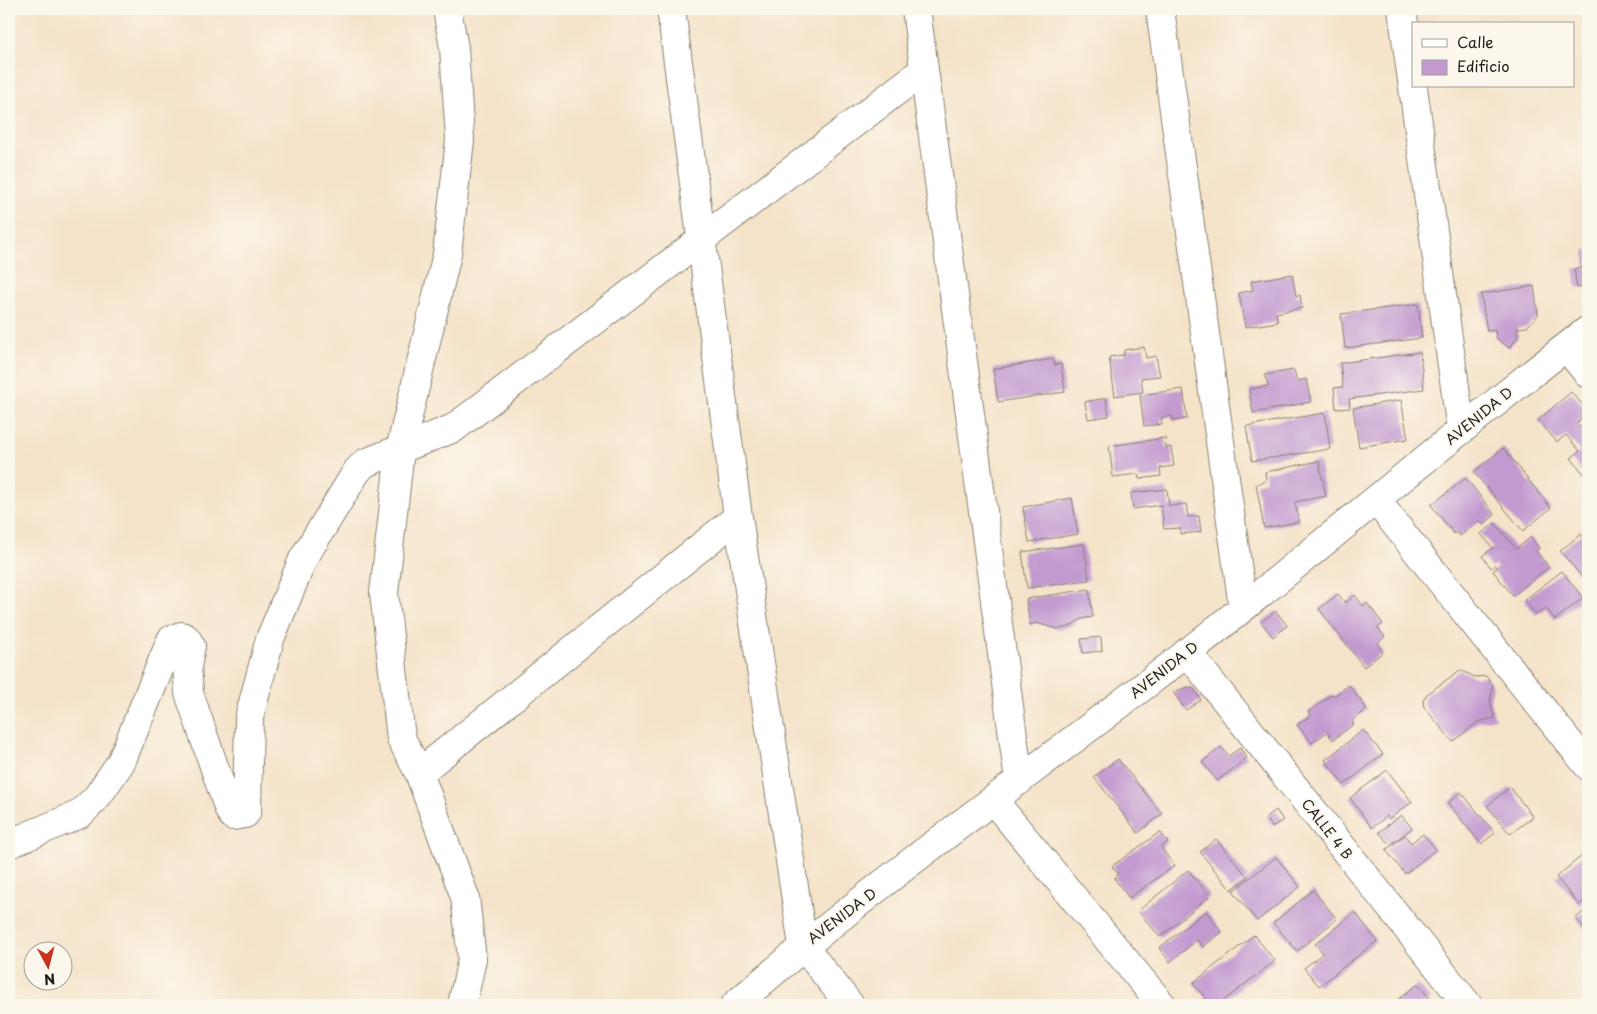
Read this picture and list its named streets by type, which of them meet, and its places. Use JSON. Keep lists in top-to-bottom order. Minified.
{"streets":{"street":["AVENIDA D","CALLE 4 B"]},"crossings":[["AVENIDA D","CALLE 4 B"]],"legend":["Calle","Edificio"],"north":"bottom"}
